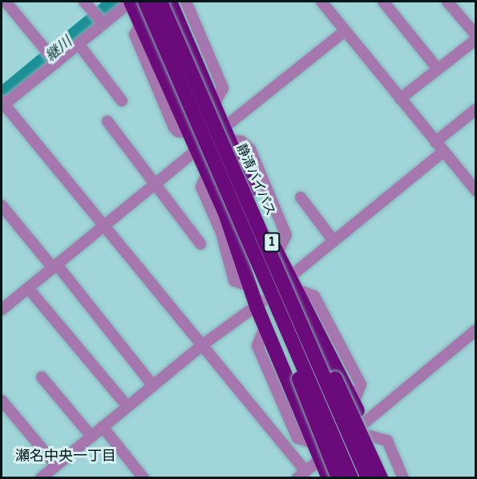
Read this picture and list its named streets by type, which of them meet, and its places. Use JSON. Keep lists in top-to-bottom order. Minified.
{"streets":{"highway":["静清バイパス","1"]},"crossings":[["静清バイパス","1"]],"districts":["瀬名中央一丁目"],"water":["継川"]}
